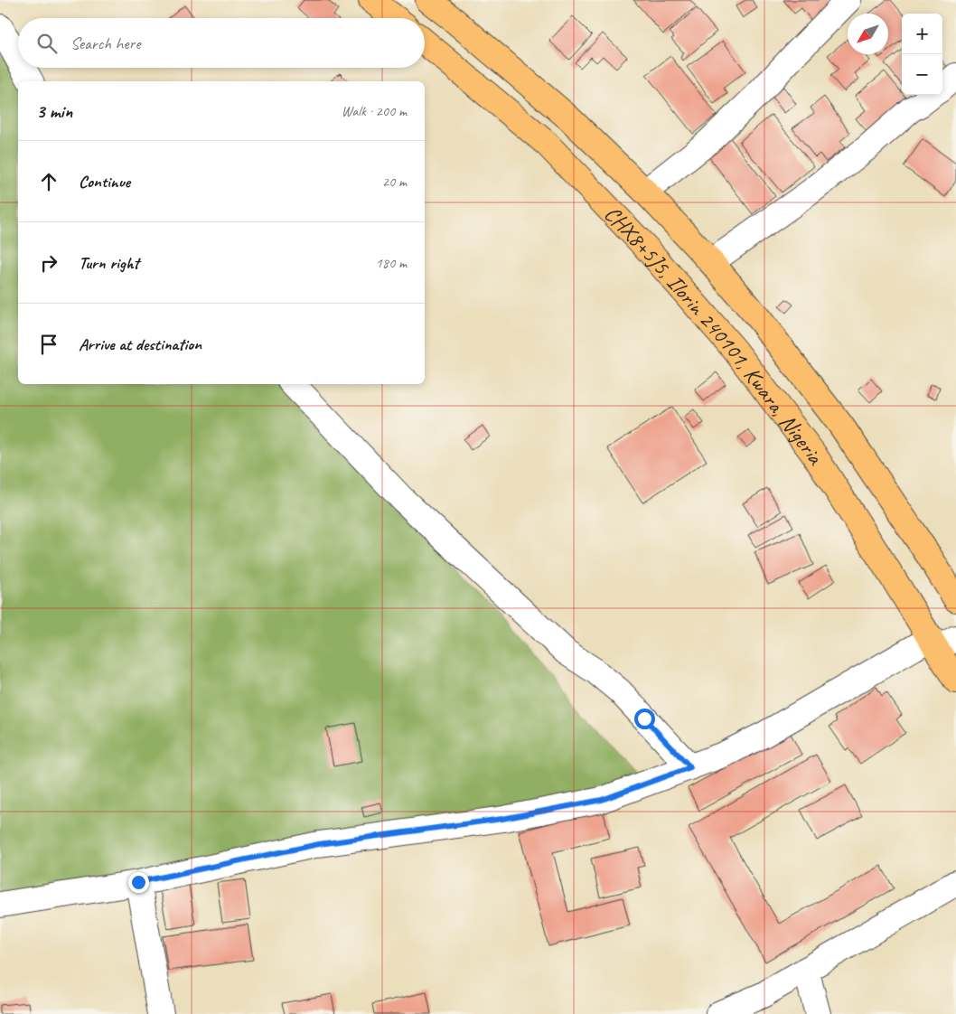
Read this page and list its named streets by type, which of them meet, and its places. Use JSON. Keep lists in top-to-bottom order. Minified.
{"streets":{"main road":["CHX8+5J5, Ilorin 240101, Kwara, Nigeria"]},"north":"bottom left","page":{"map_buttons":["+","−"],"search":"Search here","heading":["3 min","Walk · 200 m"],"list":[["Continue","20 m"],["Turn right","180 m"],"Arrive at destination"]}}
